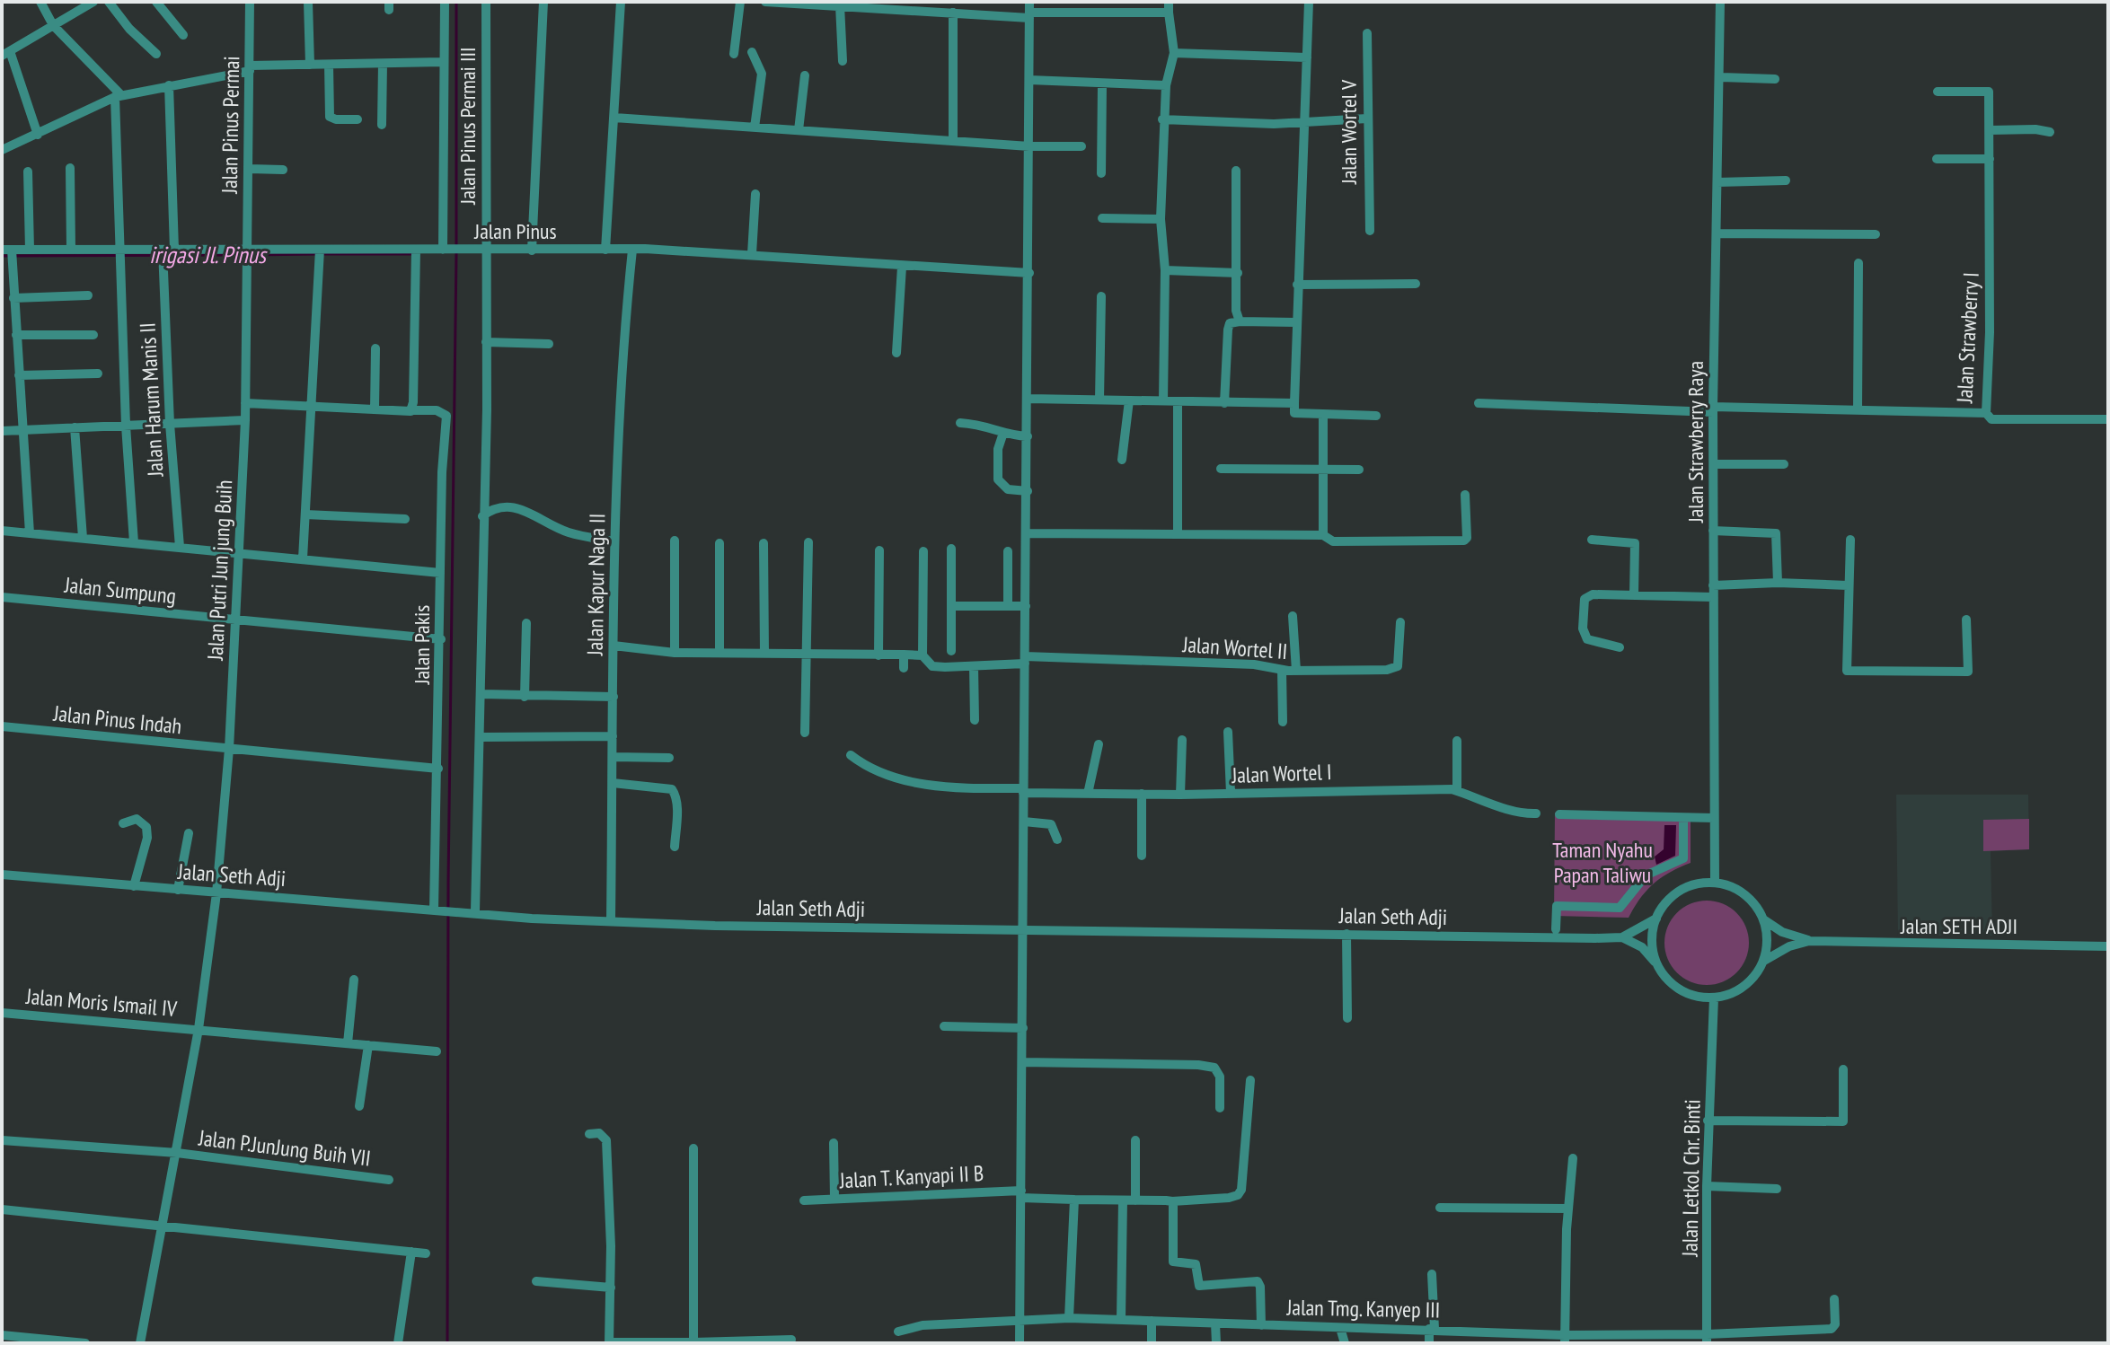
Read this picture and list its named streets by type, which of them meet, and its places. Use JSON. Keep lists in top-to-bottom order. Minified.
{"streets":{"street":["Jalan Pinus Permai","Jalan Pinus Permai III","Jalan Wortel V","Jalan Pinus","Jalan Strawberry I","Jalan Harum Manis II","Jalan Strawberry Raya","Jalan Putri Jun jung Buih","Jalan Kapur Naga II","Jalan Sumpung","Jalan Pakis","Jalan Wortel II","Jalan Pinus Indah","Jalan Wortel I","Jalan Seth Adji","Jalan SETH ADJI","Jalan Moris Ismail IV","Jalan P.JunJung Buih VII","Jalan T. Kanyapi II B","Jalan Letkol Chr. Binti","Jalan Tmg. Kanyep III"]},"crossings":[["Jalan Pinus Permai","Jalan Pinus"],["Jalan Pinus Permai","Jalan Putri Jun jung Buih"],["Jalan Pinus Permai III","Jalan Pinus"],["Jalan Pinus Permai III","Jalan Seth Adji"],["Jalan Pinus","Jalan Harum Manis II"],["Jalan Pinus","Jalan Putri Jun jung Buih"],["Jalan Pinus","Jalan Kapur Naga II"],["Jalan Strawberry I","Jalan Strawberry Raya"],["Jalan Strawberry Raya","Jalan Letkol Chr. Binti"],["Jalan Putri Jun jung Buih","Jalan Sumpung"],["Jalan Putri Jun jung Buih","Jalan Pinus Indah"],["Jalan Putri Jun jung Buih","Jalan Seth Adji"],["Jalan Putri Jun jung Buih","Jalan Moris Ismail IV"],["Jalan Putri Jun jung Buih","Jalan P.JunJung Buih VII"],["Jalan Kapur Naga II","Jalan Wortel II"],["Jalan Kapur Naga II","Jalan Seth Adji"],["Jalan Sumpung","Jalan Pakis"],["Jalan Pakis","Jalan Pinus Indah"],["Jalan Pakis","Jalan Seth Adji"],["Jalan Letkol Chr. Binti","Jalan Tmg. Kanyep III"]],"water":["irigasi Jl. Pinus"],"parks":["Taman Nyahu Papan Taliwu"]}
